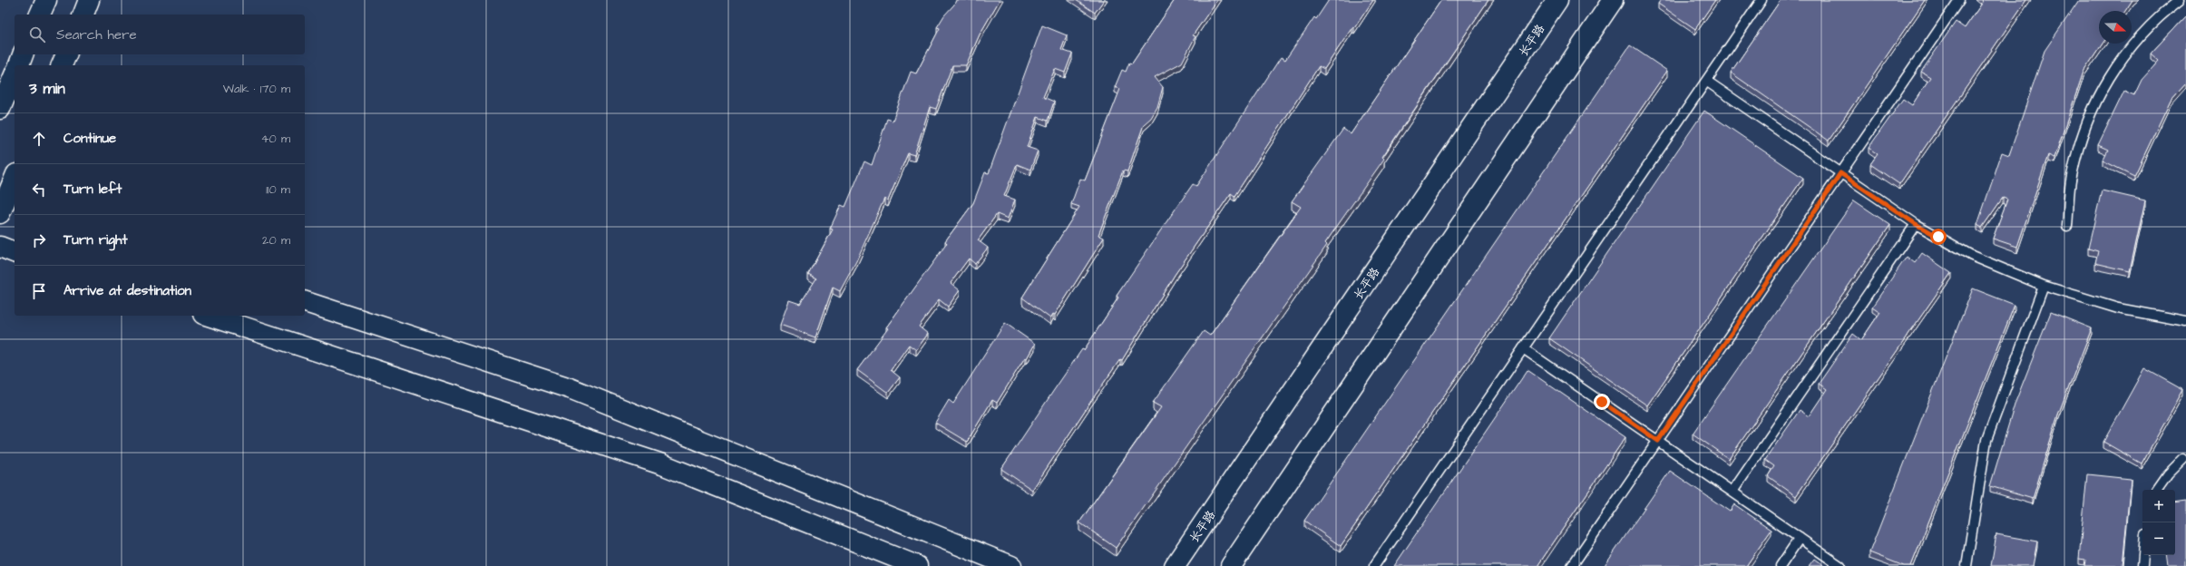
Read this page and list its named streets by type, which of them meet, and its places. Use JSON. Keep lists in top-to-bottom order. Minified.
{"streets":{"street":["长平路"]},"north":"right","page":{"search":"Search here","heading":["3 min","Walk · 170 m"],"list":[["Continue","40 m"],["Turn left","110 m"],["Turn right","20 m"],"Arrive at destination"],"map_buttons":["+","−"]}}
